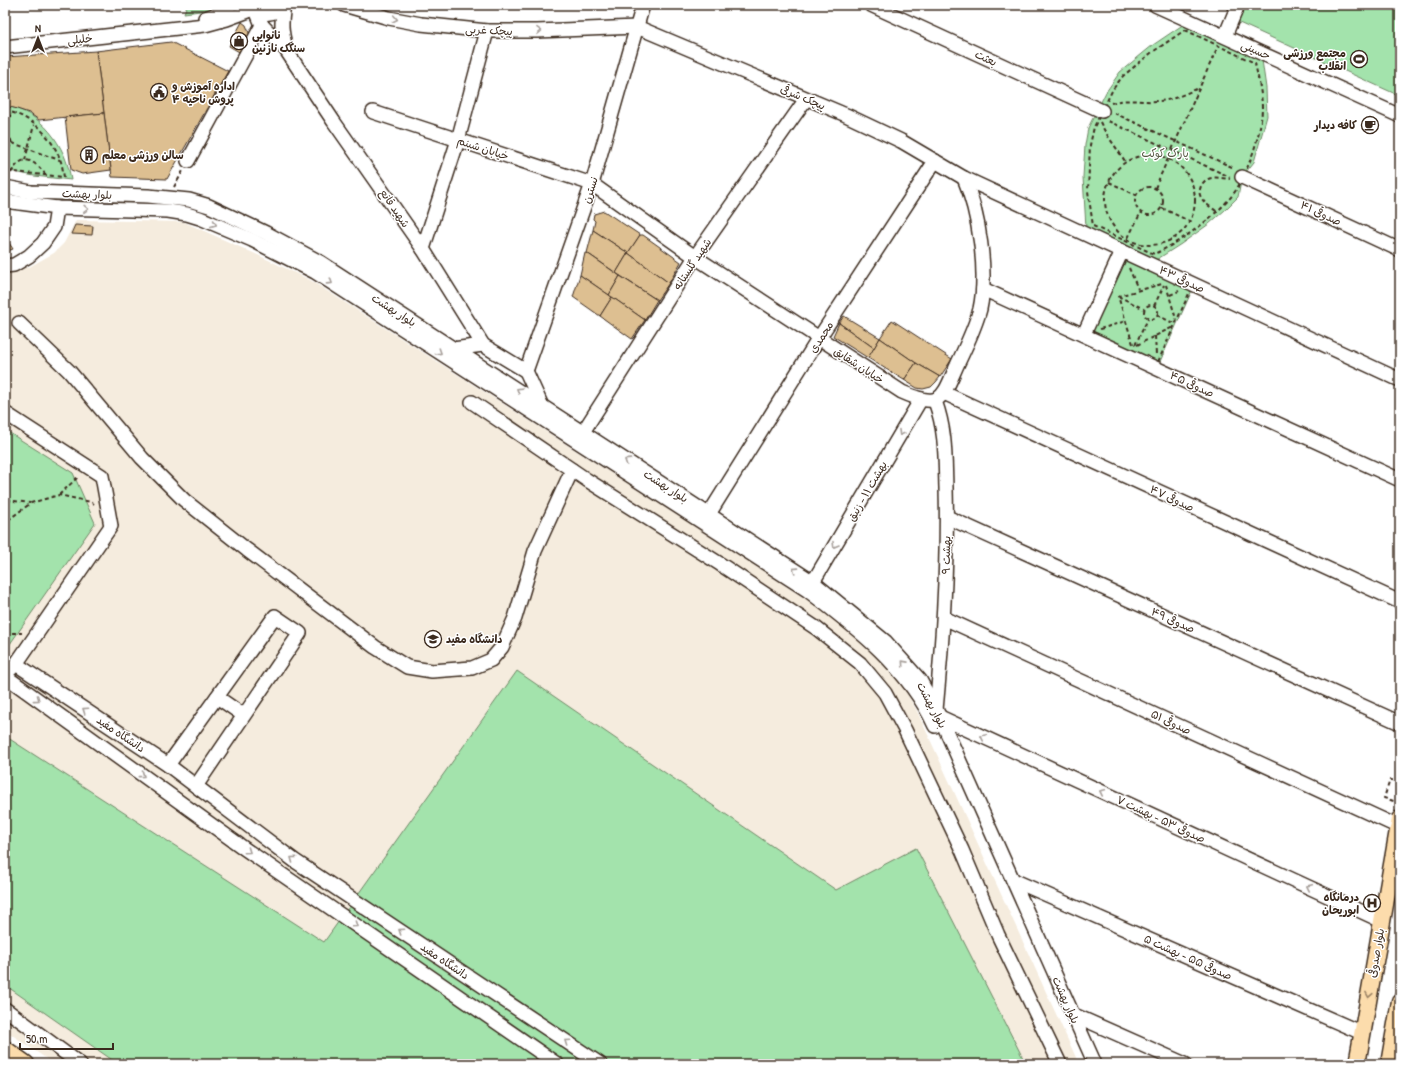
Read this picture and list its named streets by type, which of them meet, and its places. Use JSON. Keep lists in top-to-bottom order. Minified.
{"streets":{"main road":["بلوار صدوقی"],"street":["پیچک غربی","خلیلی","حسینی","بعثت","پیچک شرقی","خیابان شبنم","نسترن","بلوار بهشت","شهید قانع","صدوقی ۴۱","شهید گلستانه","صدوقی ۴۳","محمدی","خیابان شقایق","صدوقی ۴۵","بهشت ۱۱ - زنبق","صدوقی ۴۷","بهشت ۹","صدوقی ۴۹","صدوقی ۵۱","دانشگاه مفید","صدوقی ۵۳ - بهشت ۷","صدوقی ۵۵ - بهشت ۵"]},"crossings":[["پیچک غربی","پیچک شرقی"],["پیچک غربی","نسترن"],["پیچک شرقی","نسترن"],["پیچک شرقی","شهید گلستانه"],["پیچک شرقی","صدوقی ۴۳"],["پیچک شرقی","محمدی"],["خیابان شبنم","نسترن"],["خیابان شبنم","خیابان شقایق"],["نسترن","خیابان شقایق"],["بلوار بهشت","شهید گلستانه"],["بلوار بهشت","محمدی"],["بلوار بهشت","بهشت ۱۱ - زنبق"],["بلوار بهشت","بهشت ۹"],["بلوار بهشت","صدوقی ۵۳ - بهشت ۷"],["بلوار بهشت","صدوقی ۵۵ - بهشت ۵"],["شهید گلستانه","خیابان شقایق"],["محمدی","خیابان شقایق"],["خیابان شقایق","بهشت ۱۱ - زنبق"],["خیابان شقایق","صدوقی ۴۷"],["خیابان شقایق","بهشت ۹"],["صدوقی ۴۷","بهشت ۹"],["بهشت ۹","صدوقی ۴۹"],["بهشت ۹","صدوقی ۵۱"],["بهشت ۹","صدوقی ۵۳ - بهشت ۷"],["صدوقی ۵۱","بلوار صدوقی"],["صدوقی ۵۳ - بهشت ۷","بلوار صدوقی"],["بلوار صدوقی","صدوقی ۵۵ - بهشت ۵"]],"one_way":["پیچک غربی","بهشت ۱۱ - زنبق","صدوقی ۵۳ - بهشت ۷"],"parks":["پارک کوکب"],"places":{"shop":["نانوایی سنگک نازنین"],"sports":["مجتمع ورزشی انقلاب"],"public building":["اداره آموزش و پروش ناحیه ۴"],"cafe":["کافه دیدار"],"building":["سالن ورزشی معلم"],"school or university":["دانشگاه مفید"],"hospital":["درمانگاه ابوریحان"]},"scale_bar":"50 m","north":"top"}
